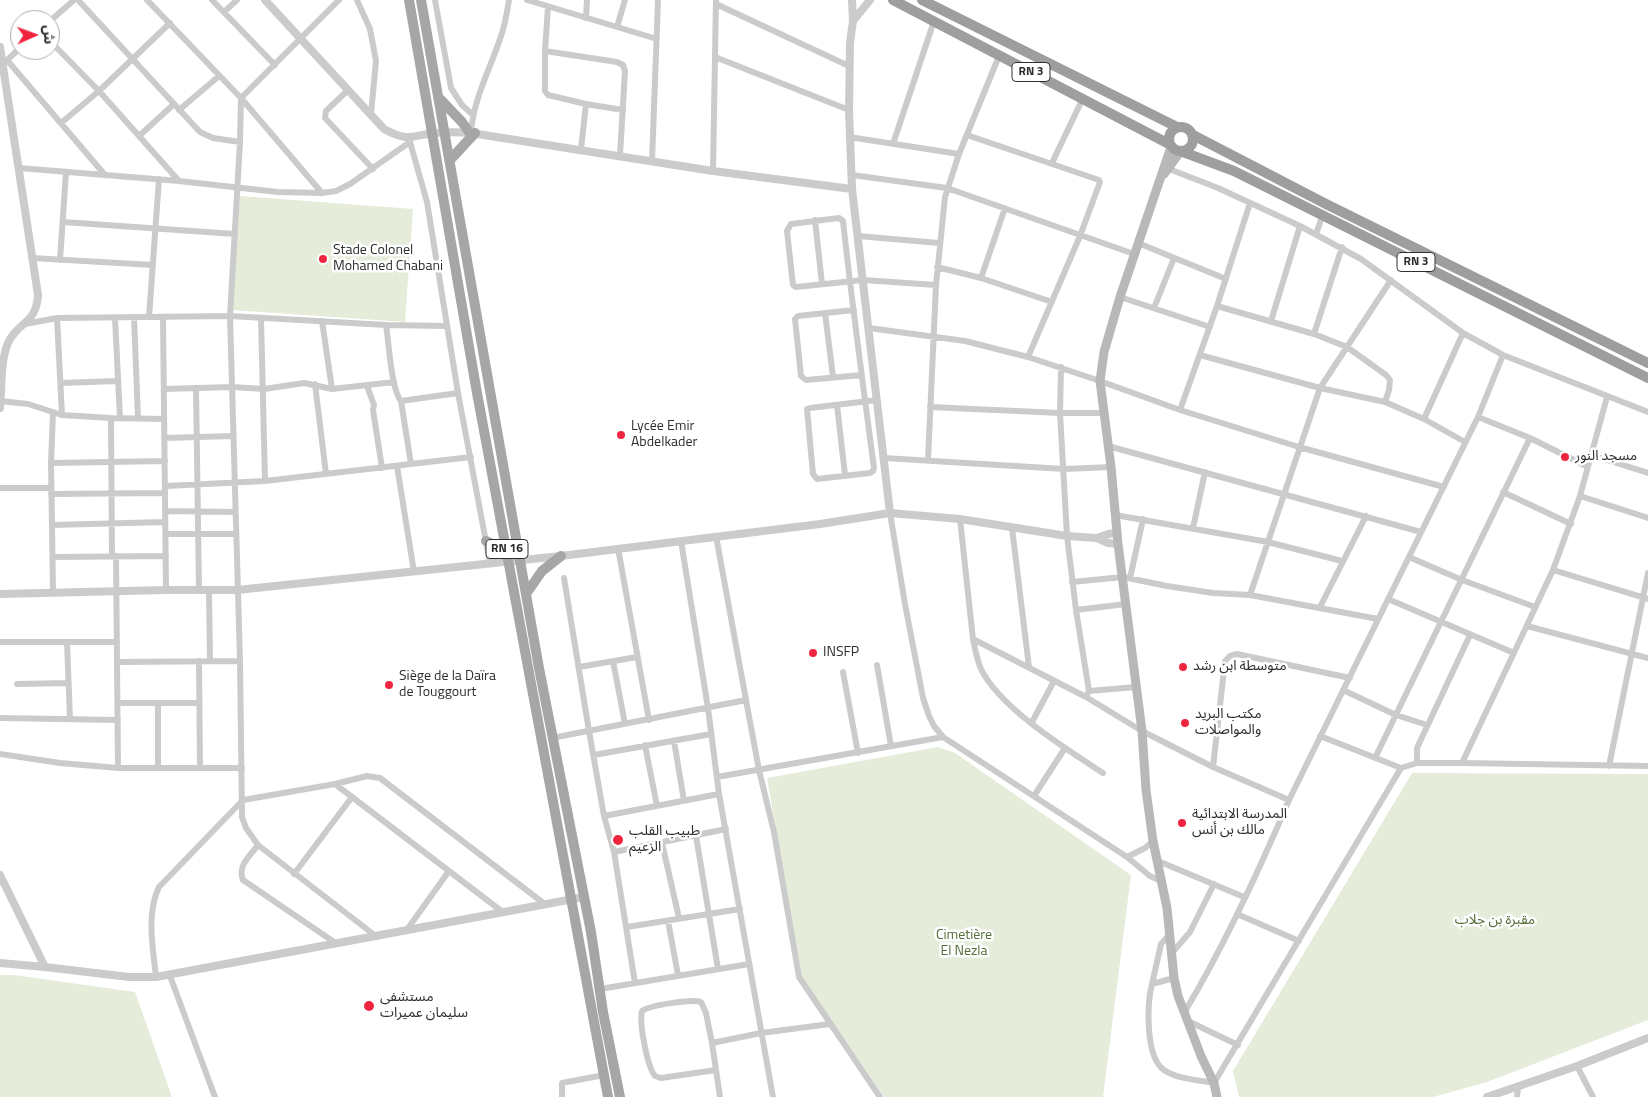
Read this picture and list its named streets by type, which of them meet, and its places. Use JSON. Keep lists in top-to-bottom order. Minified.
{"streets":{"highway":["RN 3"],"main road":["RN 16"]},"parks":["مقبرة بن جلاب","Cimetière El Nezla"],"places":["Stade Colonel Mohamed Chabani","Lycée Emir Abdelkader","مسجد النور","INSFP","متوسطة ابن رشد","Siège de la Daïra de Touggourt","مكتب البريد والمواصلات","المدرسة الابتدائية مالك بن أنس","طبيب القلب الزعيم","مستشفى سليمان عميرات"],"north":"right"}
